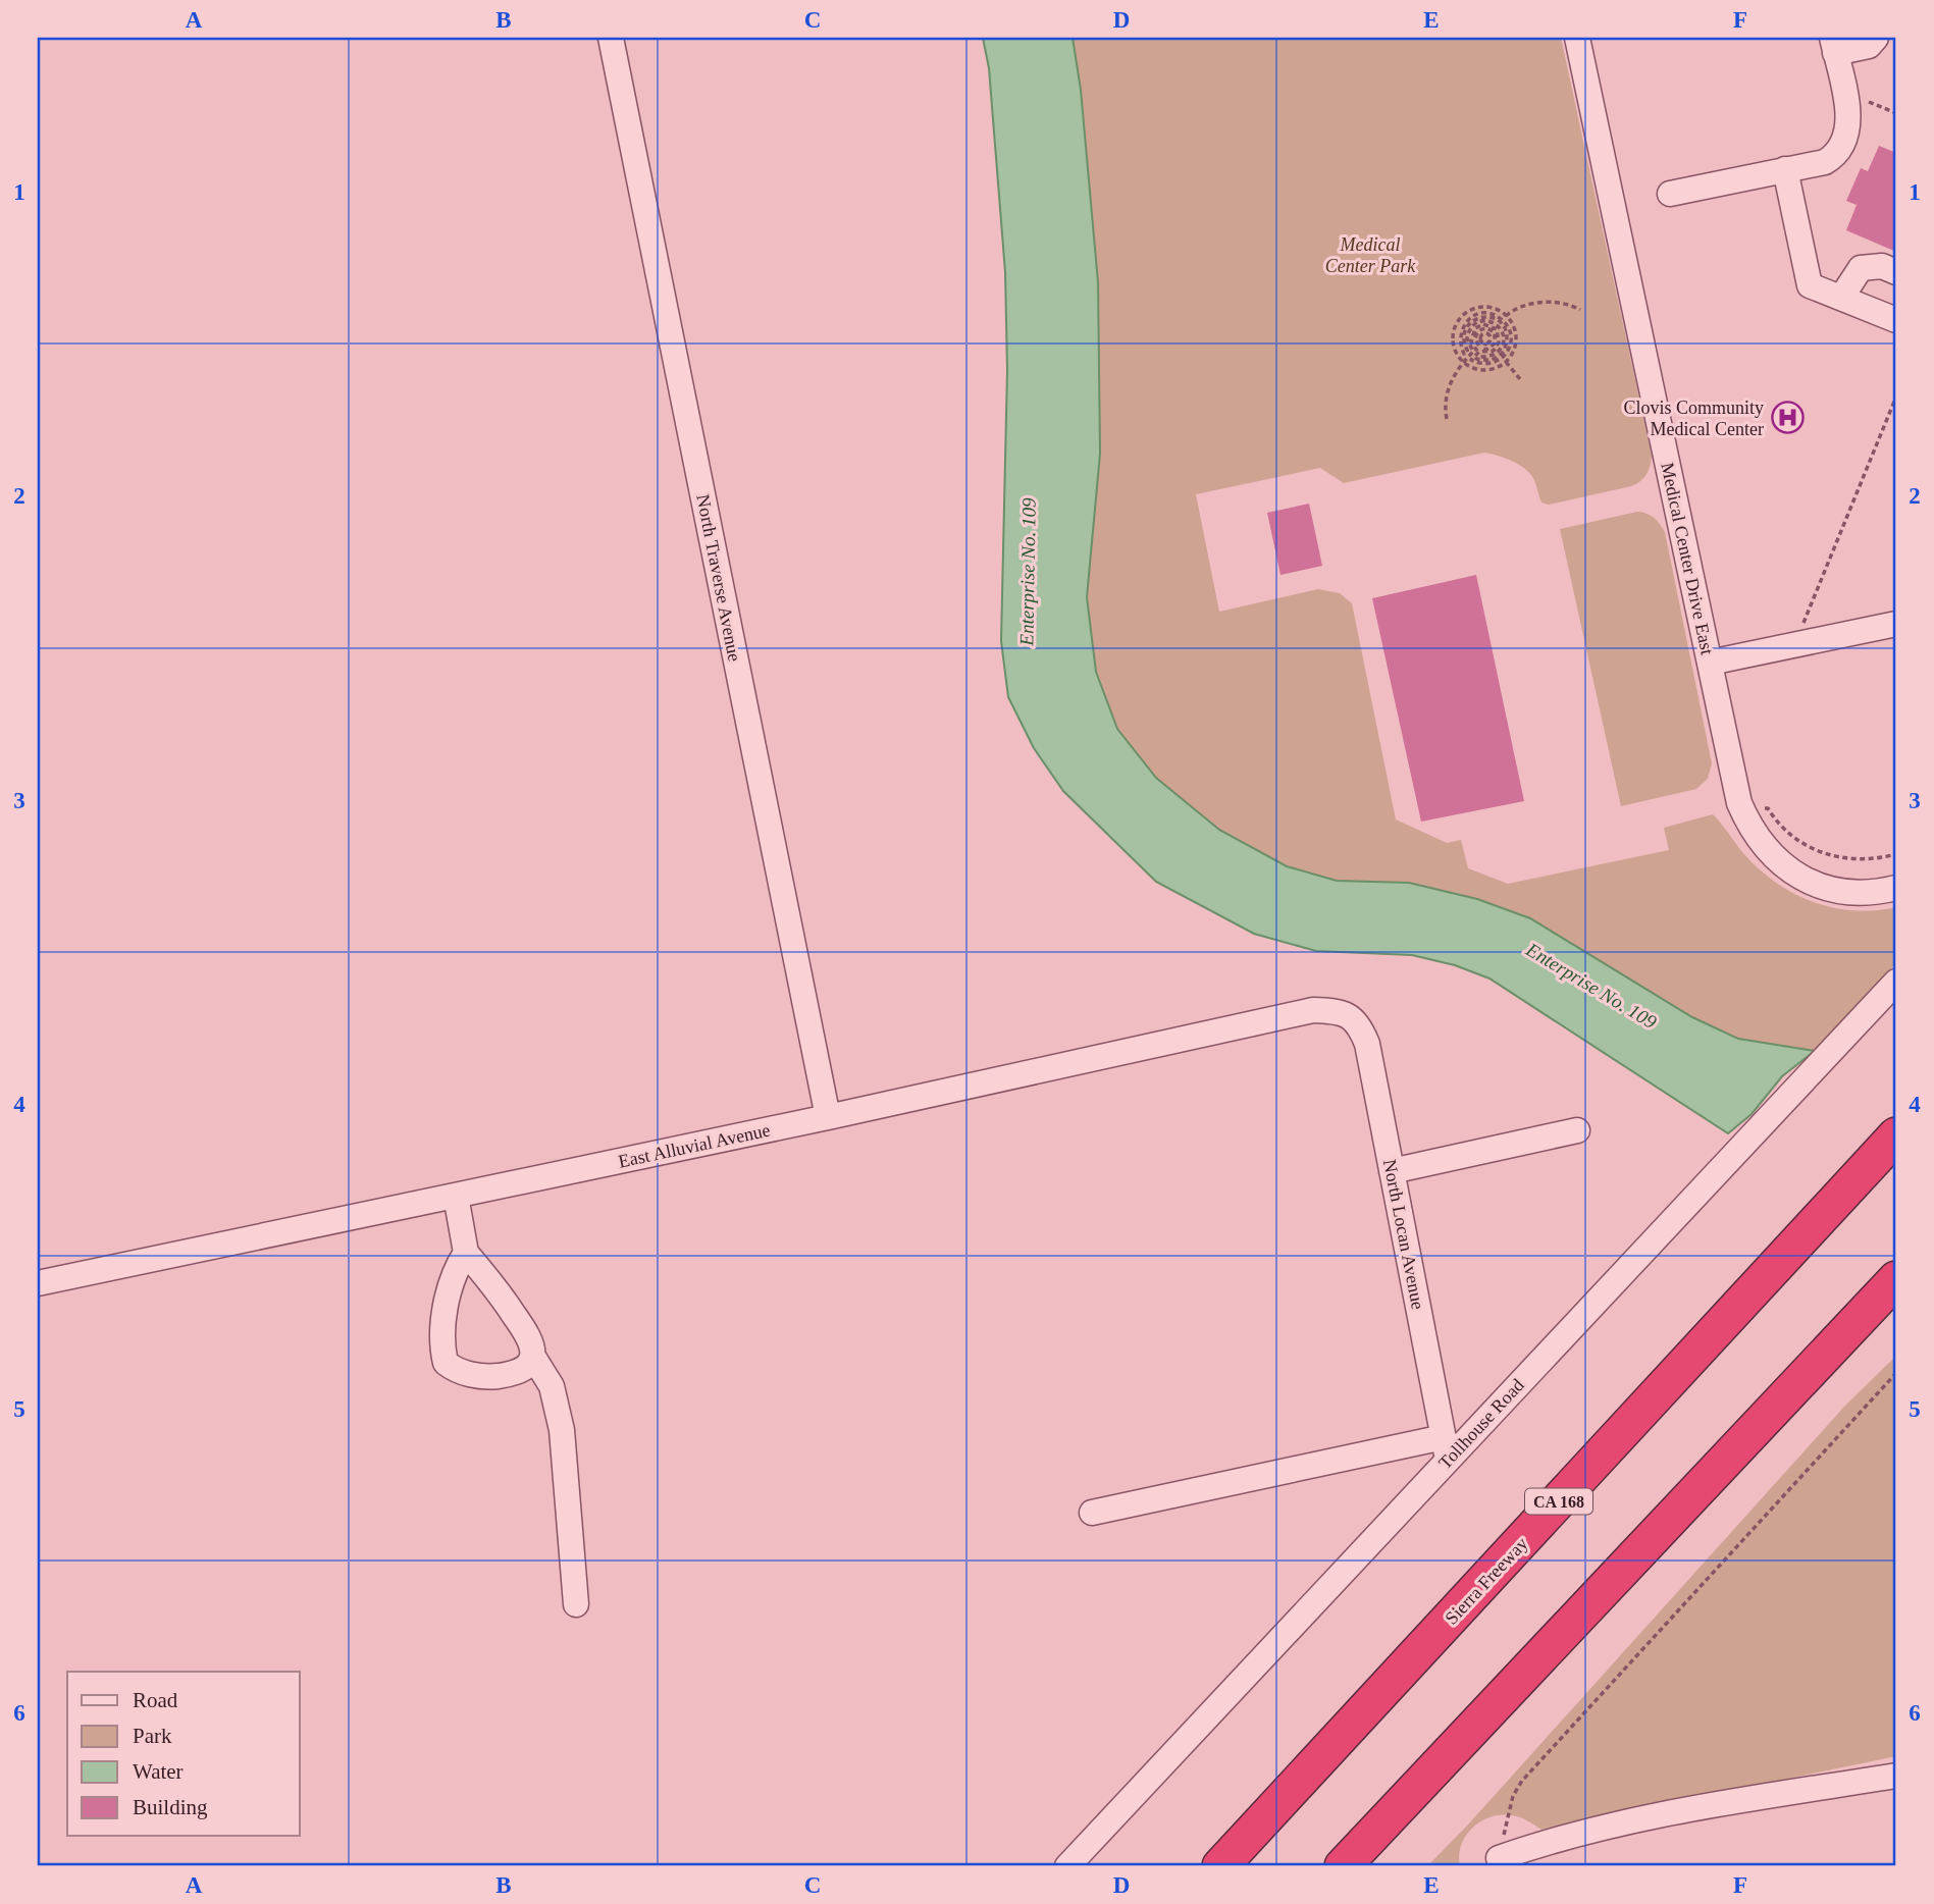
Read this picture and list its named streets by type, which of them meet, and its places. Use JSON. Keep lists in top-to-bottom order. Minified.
{"streets":{"highway":["CA 168","Sierra Freeway"],"street":["Medical Center Drive East","North Traverse Avenue","East Alluvial Avenue","North Locan Avenue","Tollhouse Road"]},"crossings":[["North Traverse Avenue","East Alluvial Avenue"],["East Alluvial Avenue","North Locan Avenue"],["North Locan Avenue","Tollhouse Road"]],"water":["Enterprise No. 109"],"parks":["Medical Center Park"],"places":{"hospital":["Clovis Community Medical Center"]},"legend":["Road","Park","Water","Building"],"grid":{"columns":["A","B","C","D","E","F"],"rows":["1","2","3","4","5","6"]}}
